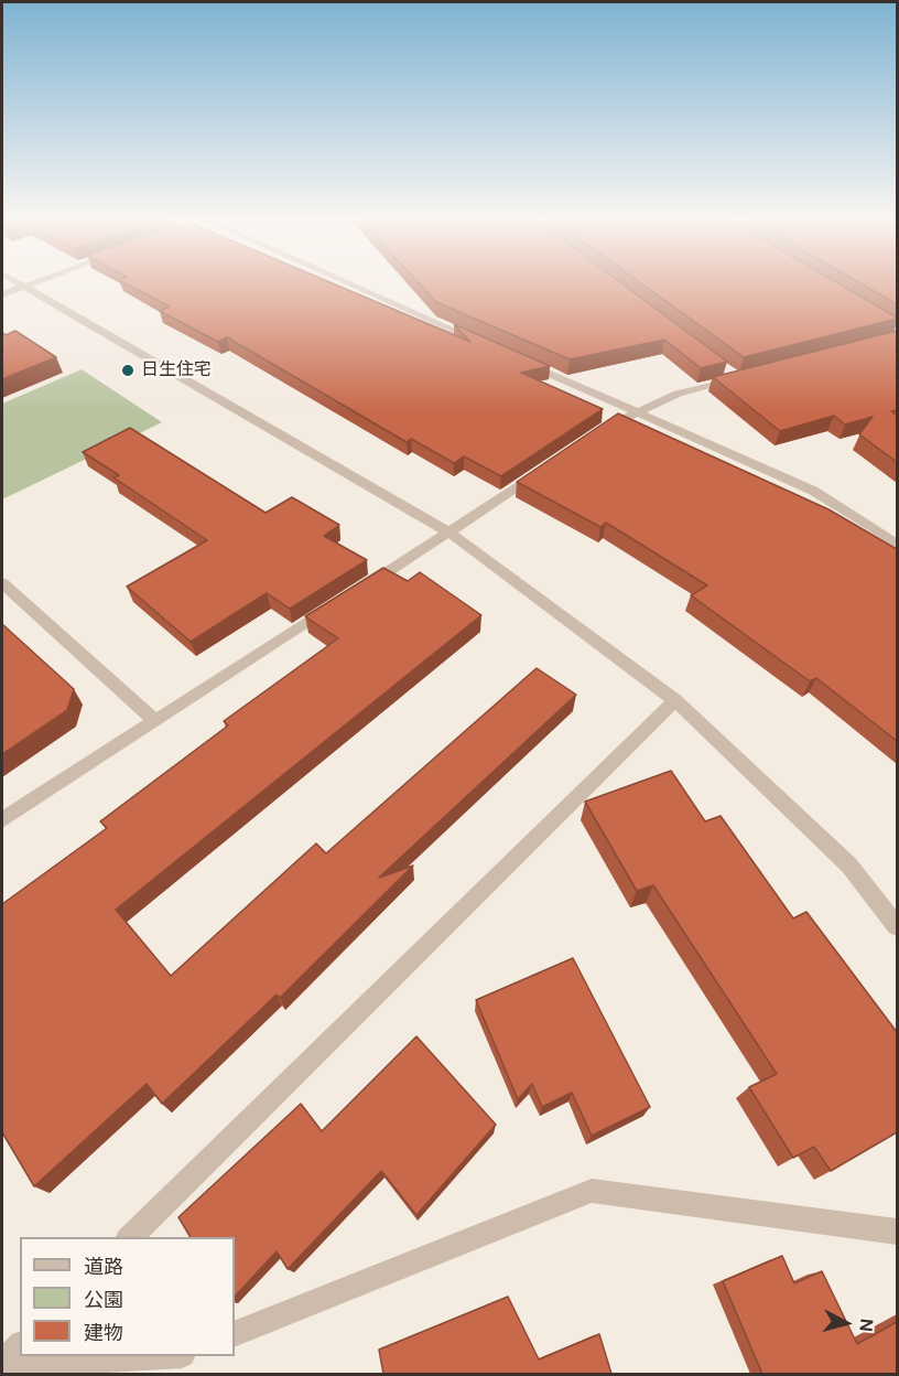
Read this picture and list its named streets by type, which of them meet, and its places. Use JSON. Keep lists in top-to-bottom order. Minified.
{"places":["日生住宅"],"legend":["道路","公園","建物"],"north":"right"}
